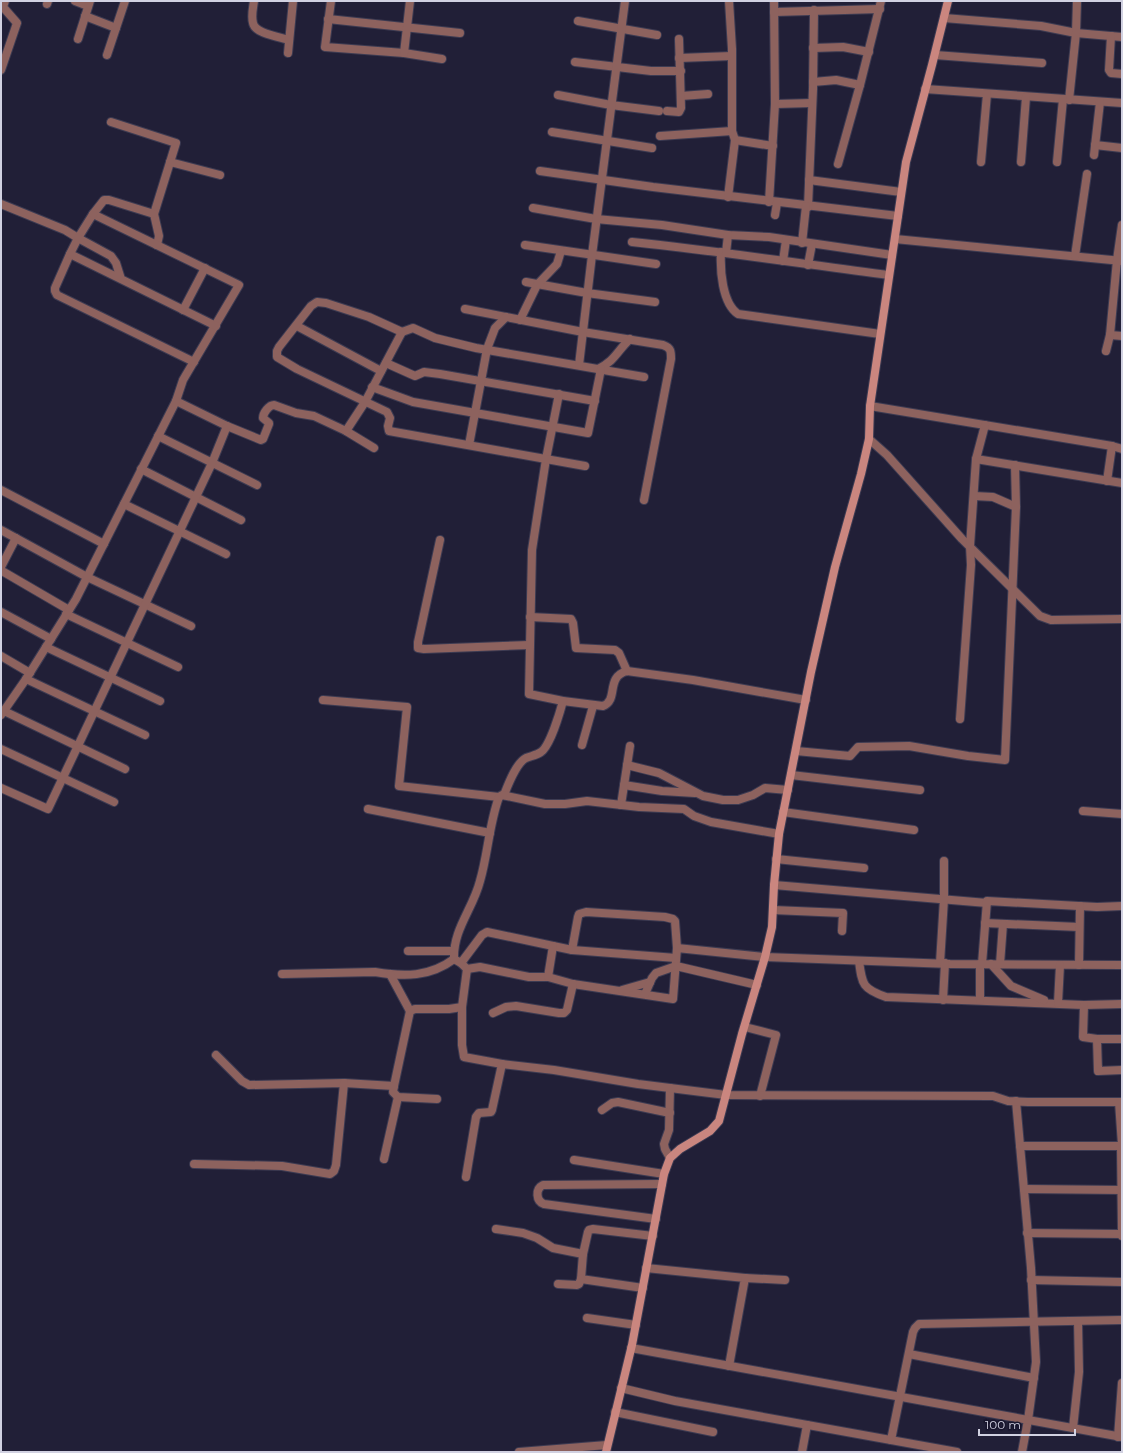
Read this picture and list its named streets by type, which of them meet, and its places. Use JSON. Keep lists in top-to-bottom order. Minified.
{"scale_bar":"100 m"}
